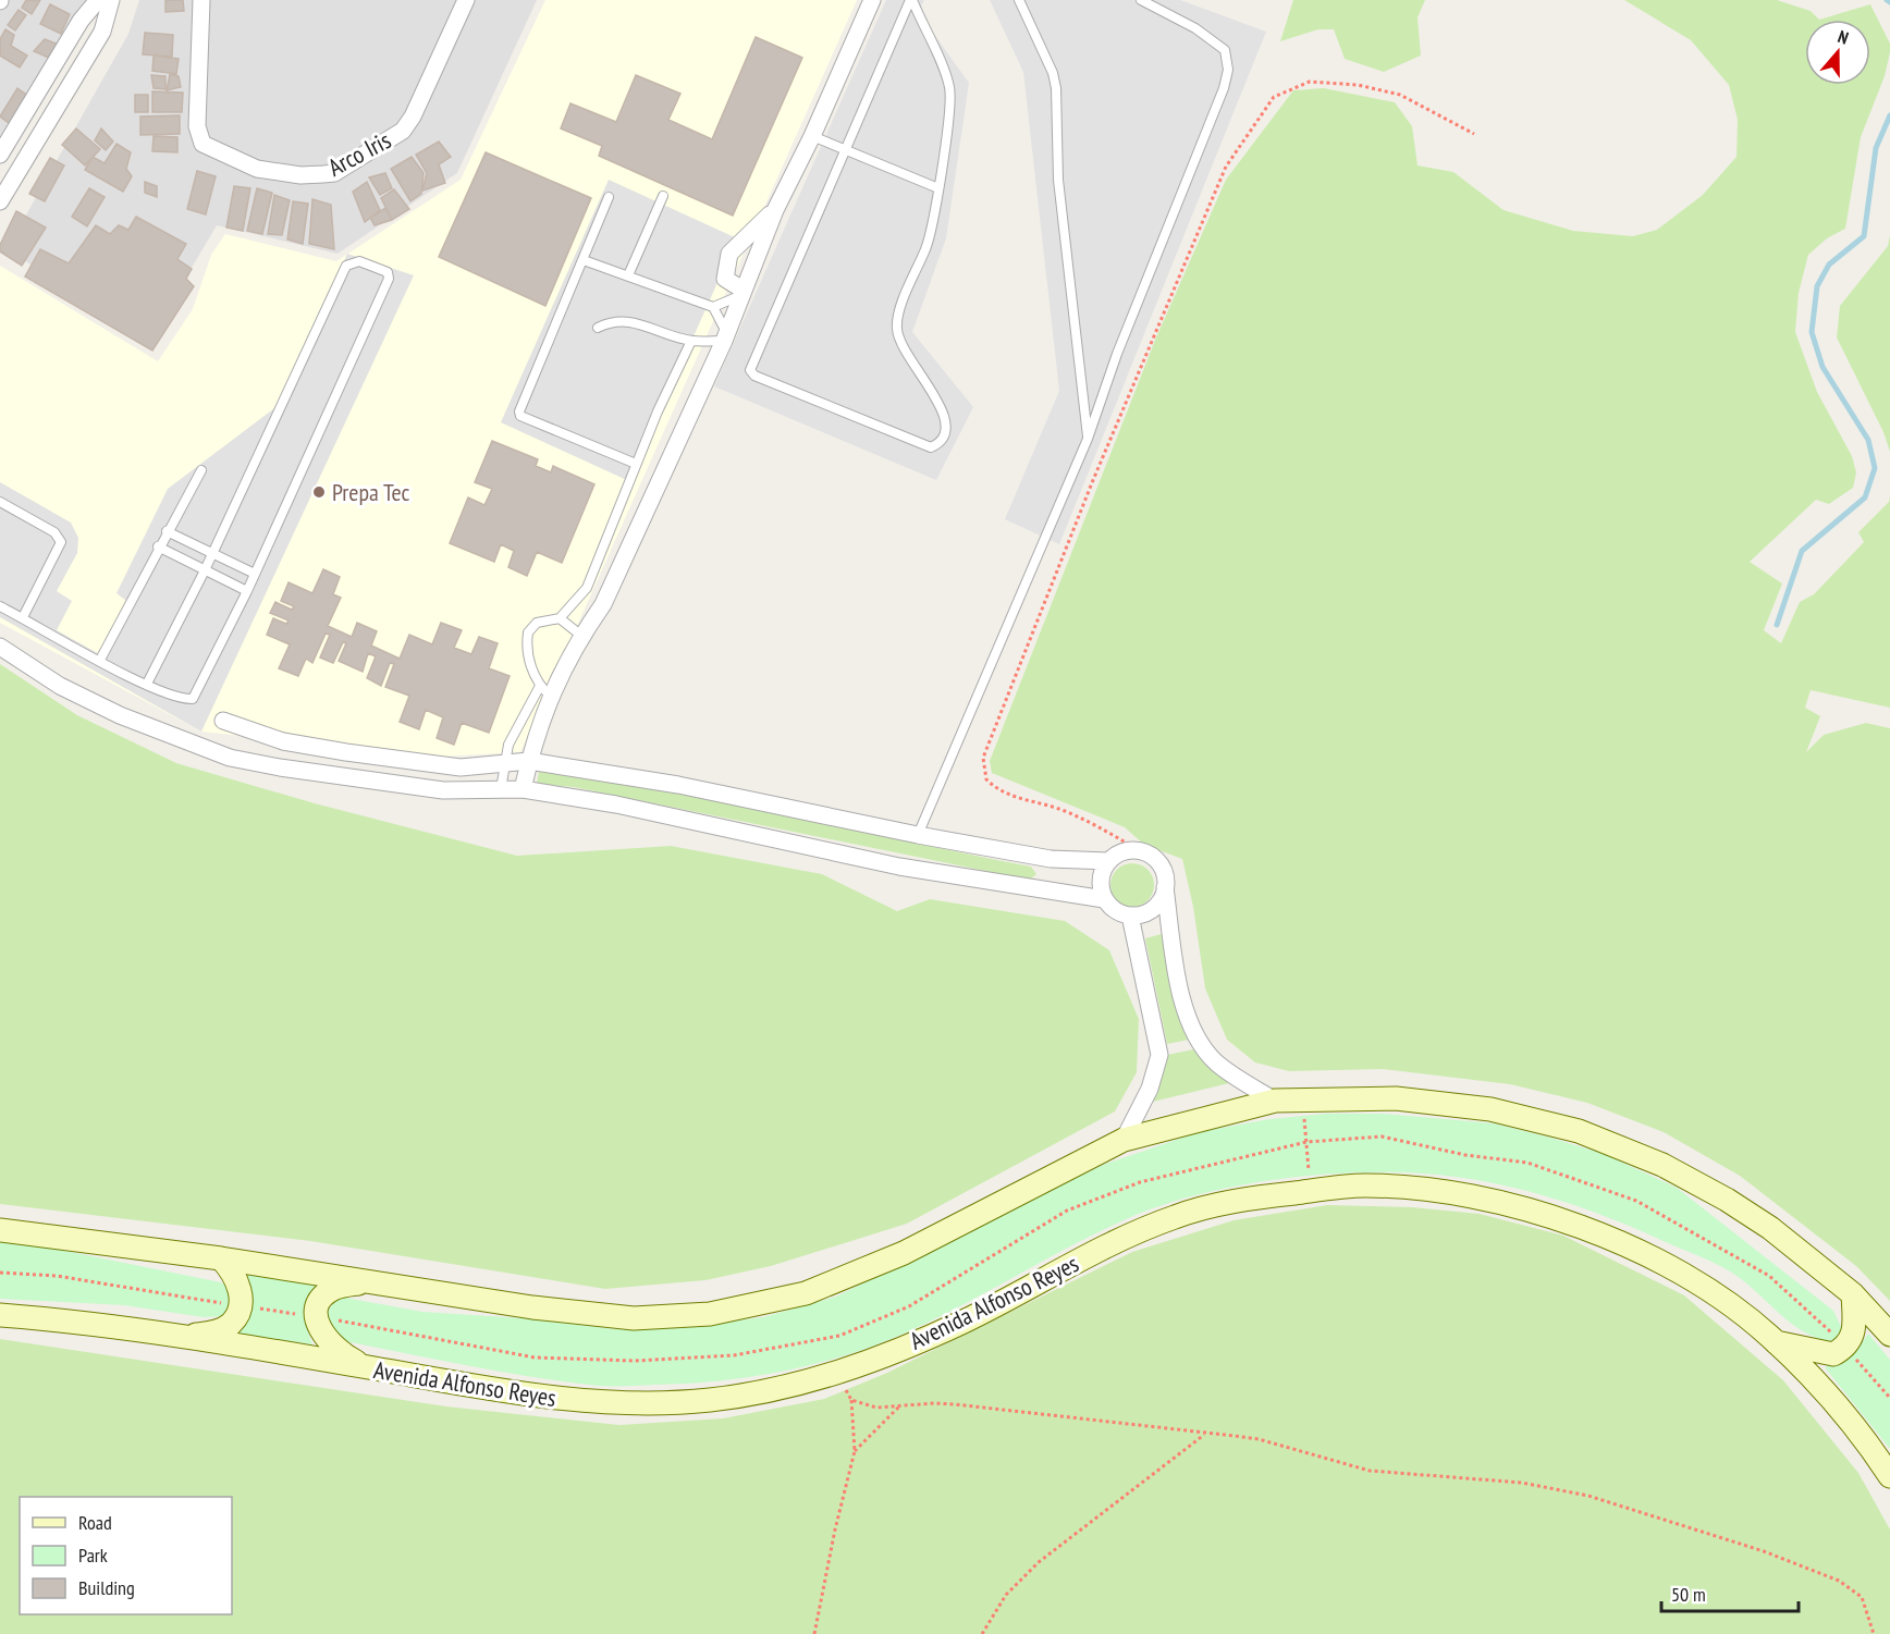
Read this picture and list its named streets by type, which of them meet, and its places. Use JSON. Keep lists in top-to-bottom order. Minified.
{"streets":{"main road":["Avenida Alfonso Reyes"],"street":["Arco Iris"]},"places":["Prepa Tec"],"legend":["Road","Park","Building"],"scale_bar":"50 m","north":"top"}
